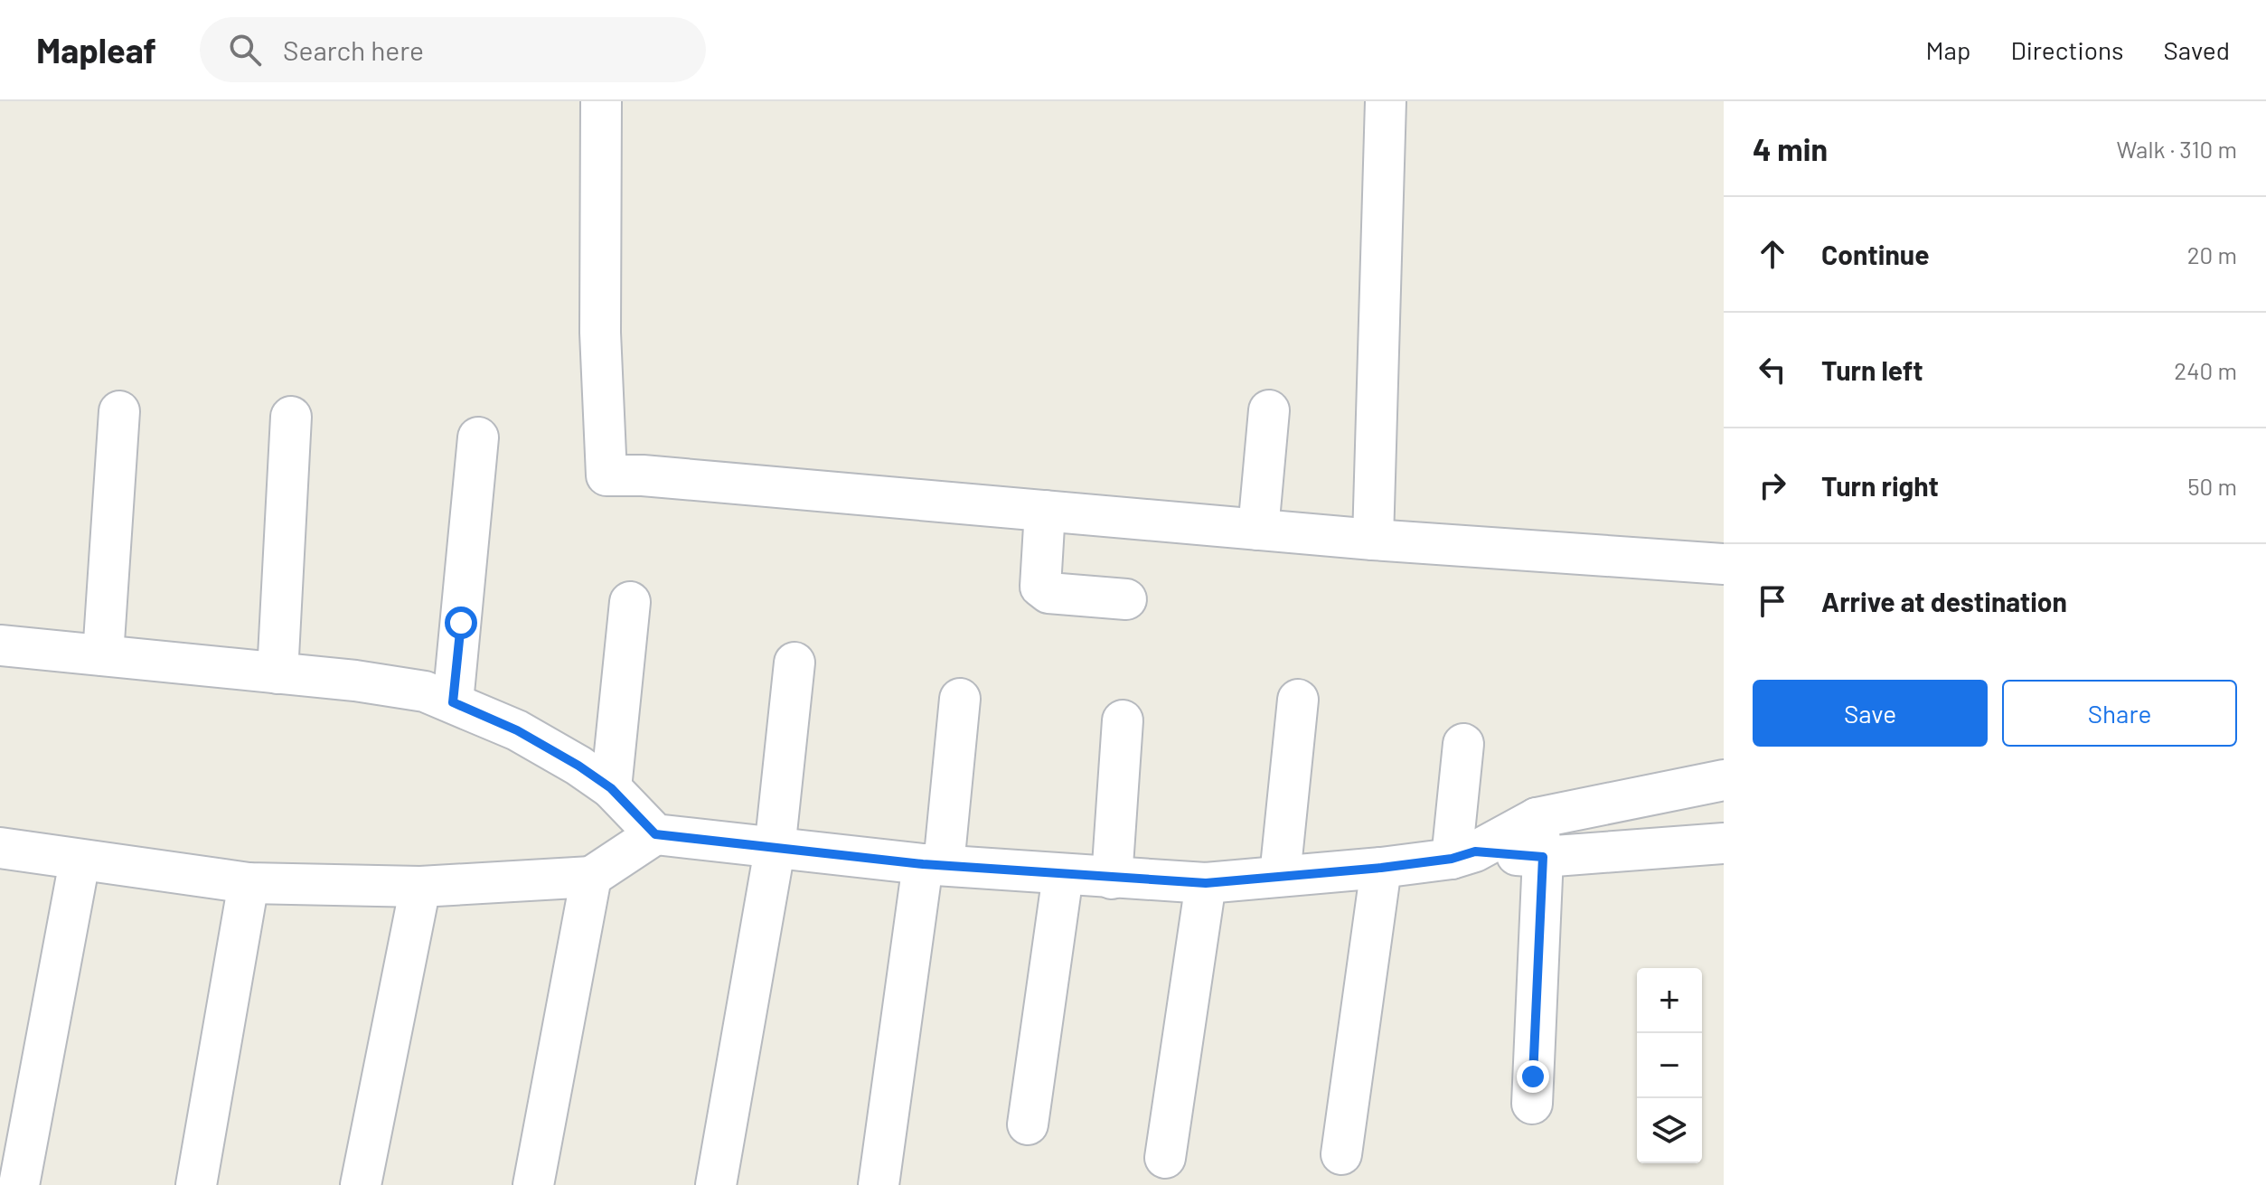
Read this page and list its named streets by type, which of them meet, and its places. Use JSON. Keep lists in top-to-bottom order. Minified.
{"page":{"header":"Mapleaf","search":"Search here","nav":["Map","Directions","Saved"],"heading":["4 min","Walk · 310 m"],"list":[["Continue","20 m"],["Turn left","240 m"],["Turn right","50 m"],"Arrive at destination"],"buttons":["Save","Share"],"map_buttons":["+","−"]}}
